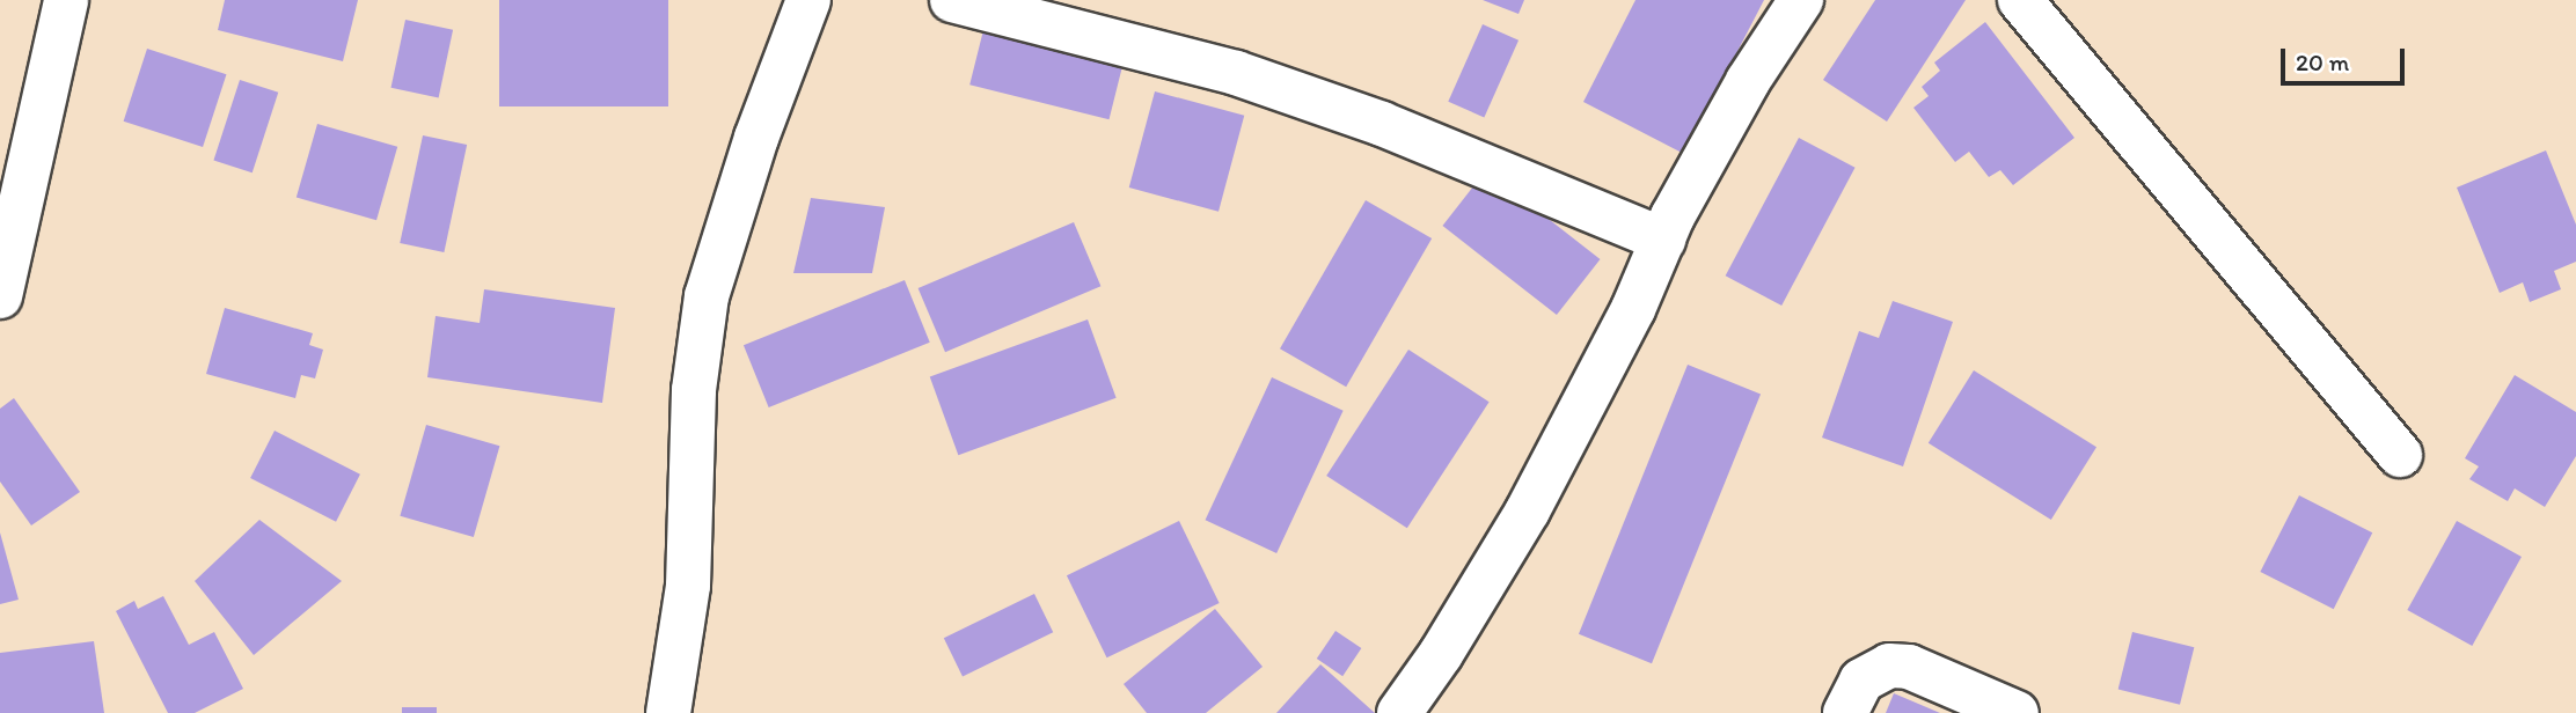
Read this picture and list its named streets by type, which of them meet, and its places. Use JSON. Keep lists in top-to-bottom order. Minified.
{"scale_bar":"20 m"}
